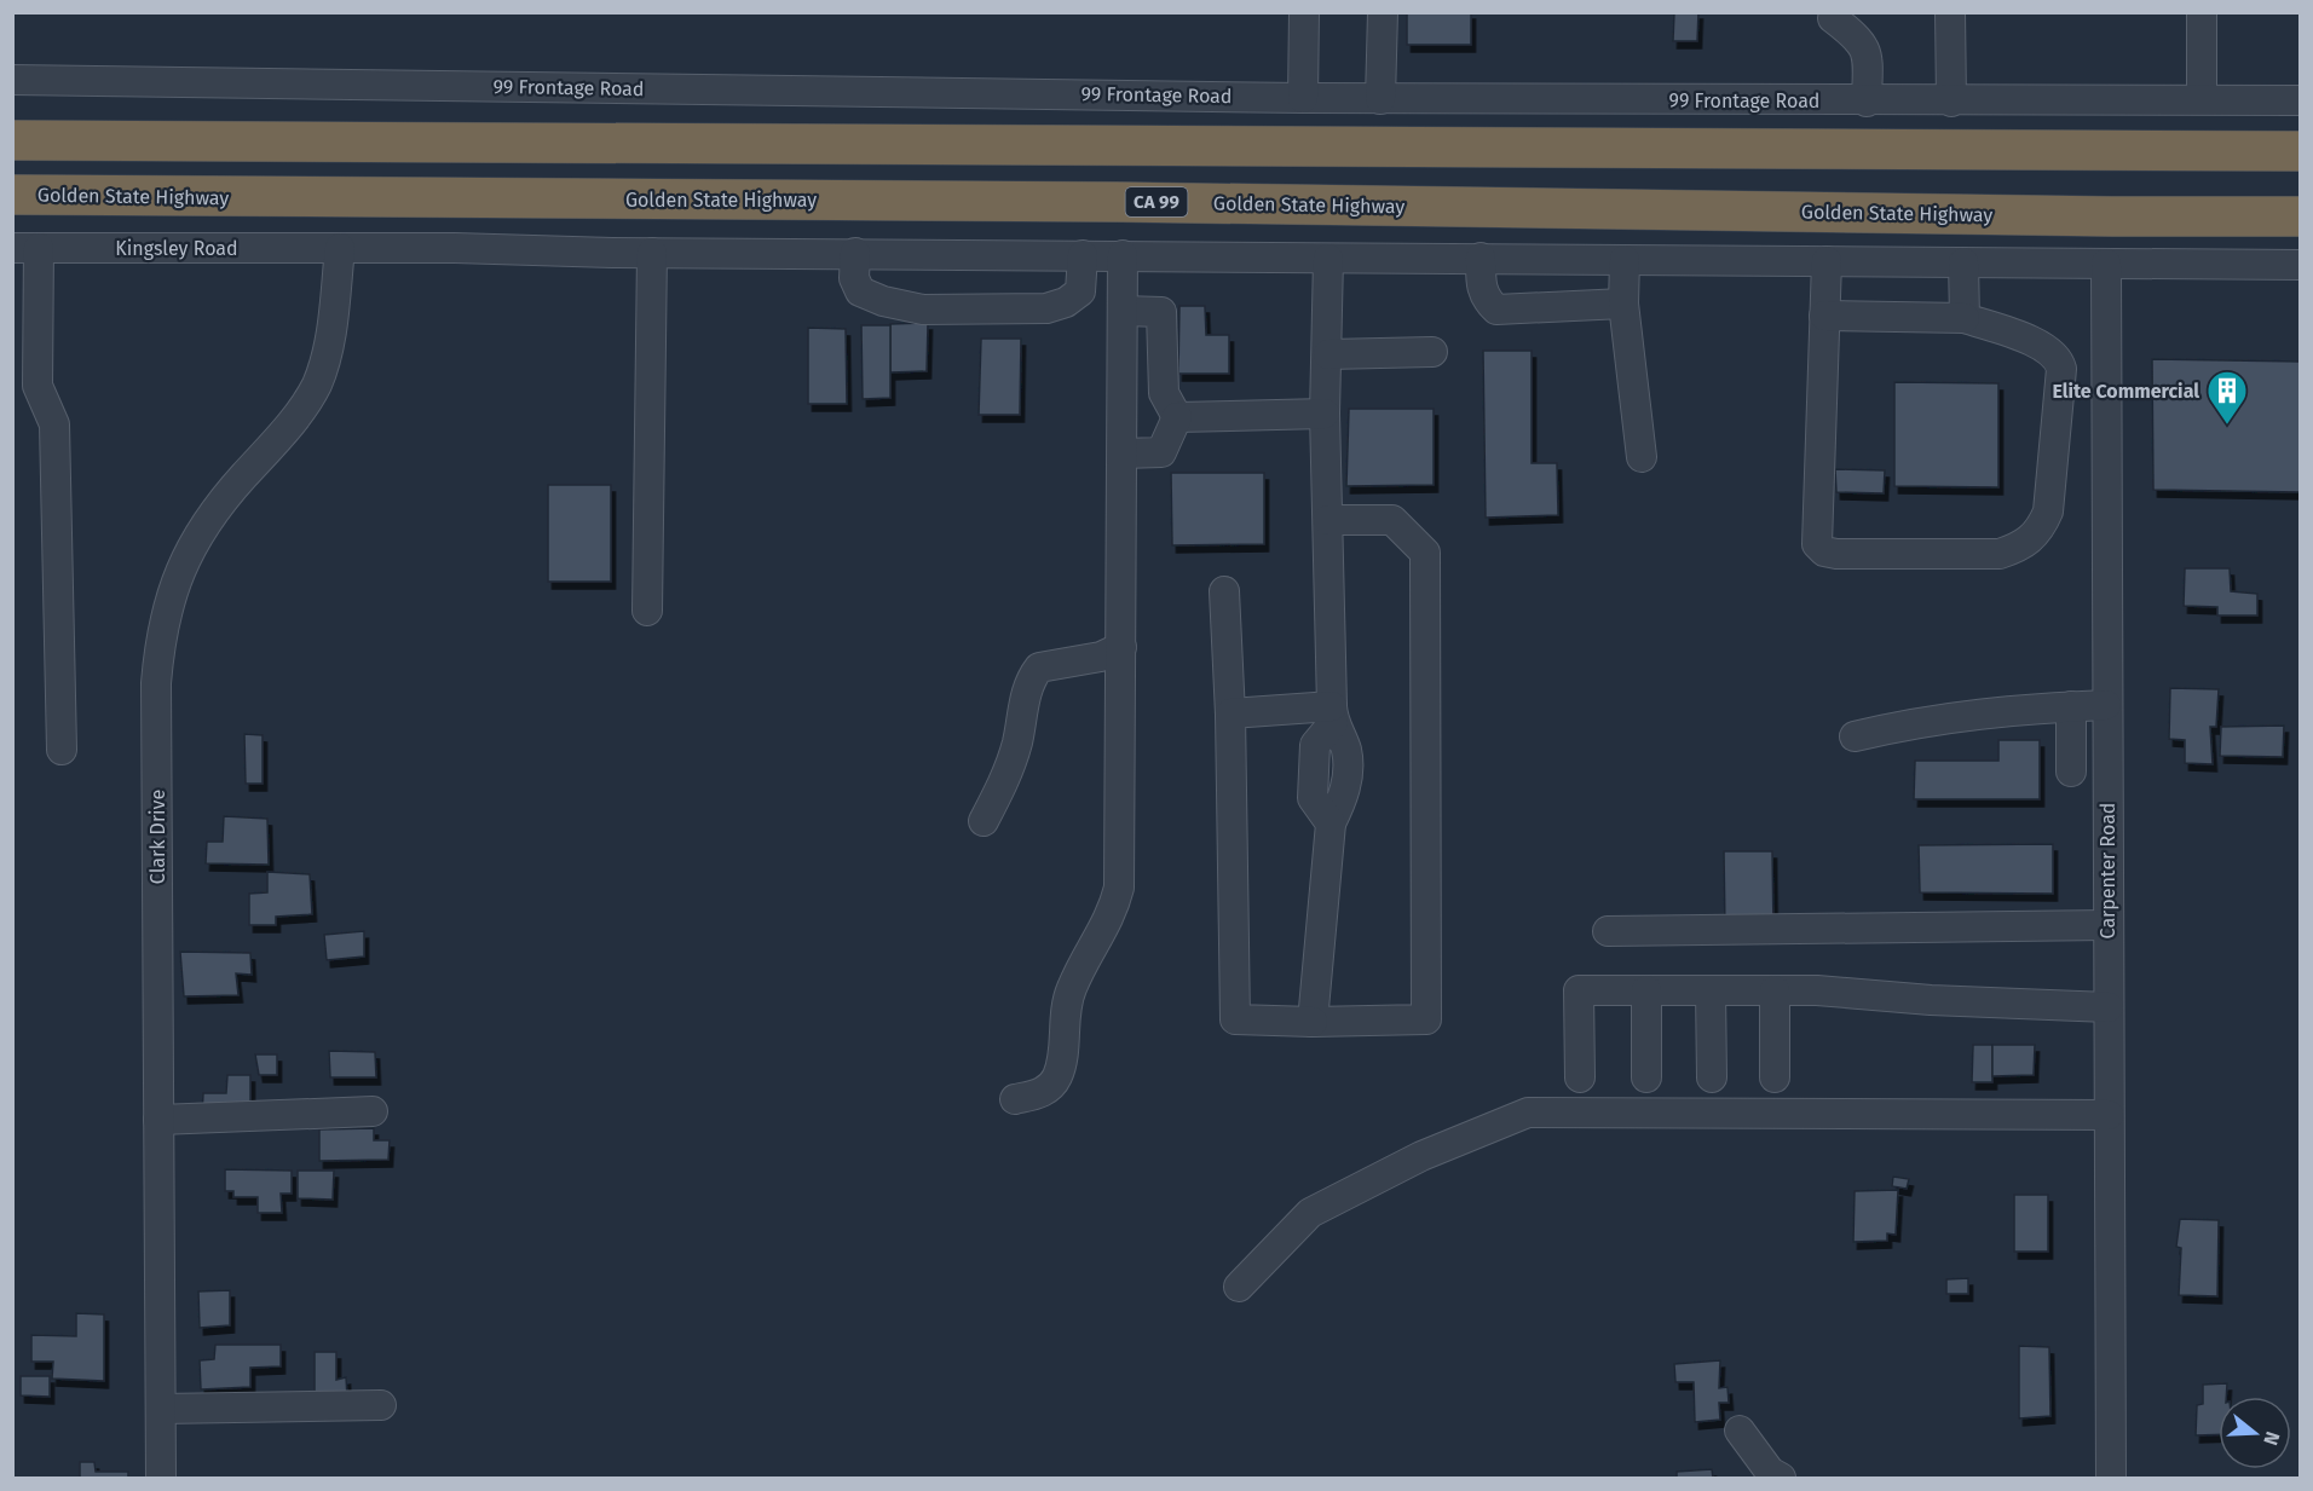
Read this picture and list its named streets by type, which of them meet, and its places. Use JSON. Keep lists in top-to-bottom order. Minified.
{"streets":{"highway":["Golden State Highway","CA 99"],"street":["99 Frontage Road","Kingsley Road","Clark Drive","Carpenter Road"]},"crossings":[["Kingsley Road","Clark Drive"]],"places":{"building":["Elite Commercial"]},"north":"right"}
